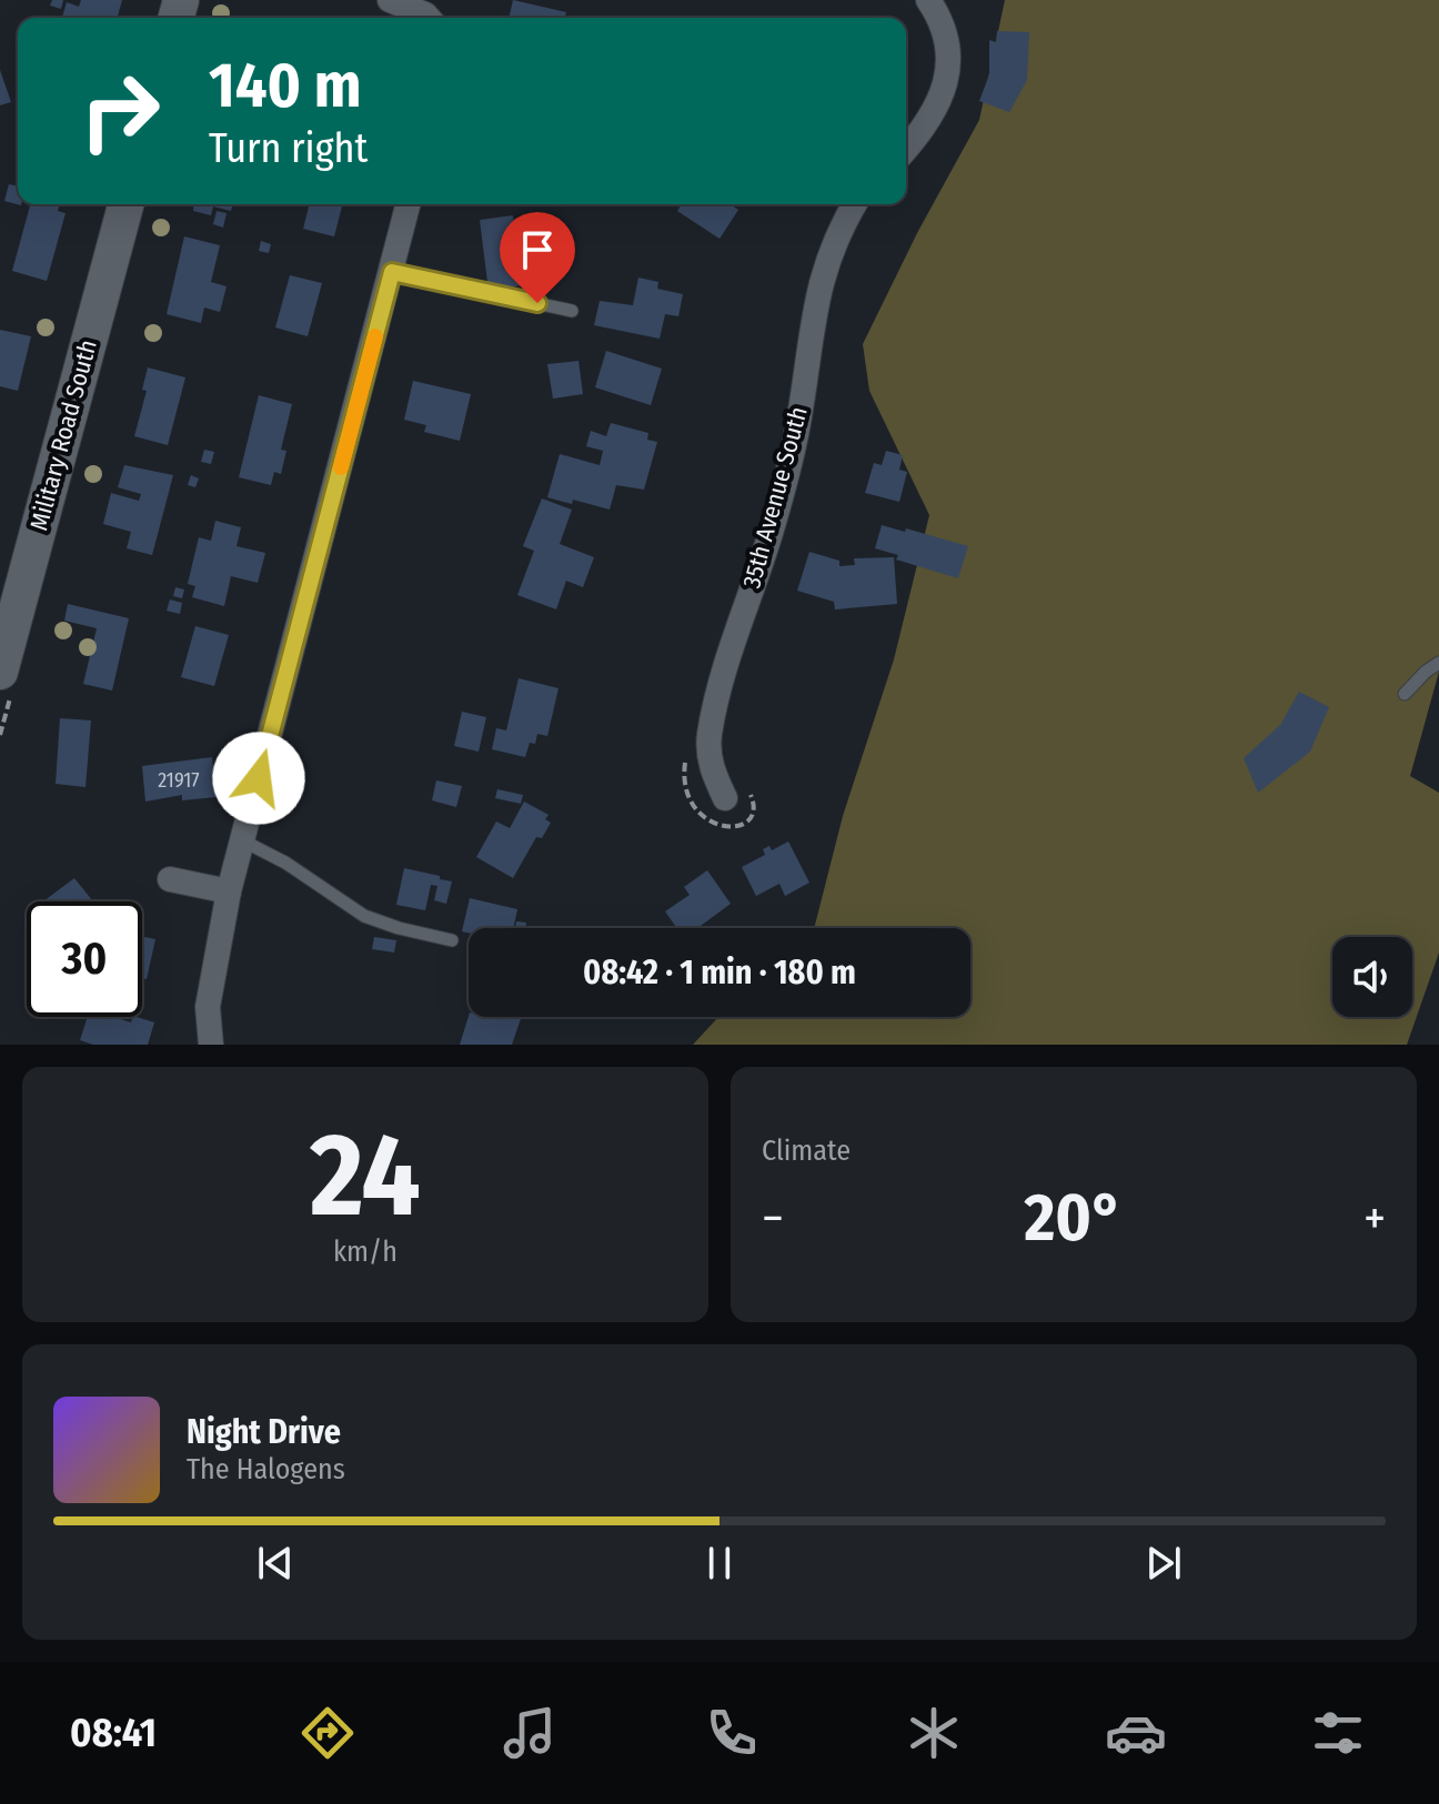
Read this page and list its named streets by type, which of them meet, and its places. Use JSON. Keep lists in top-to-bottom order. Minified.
{"streets":{"main road":["Military Road South"],"street":["35th Avenue South"]},"house_numbers":["21917"],"page":{"turn":["140 m","Turn right"],"limit":"30","trip":"08:42 · 1 min · 180 m","tile":[["24","km/h"],"Climate"],"heat":["−","20°","+"],"song":["Night Drive","The Halogens"],"tabs":"08:41"}}
